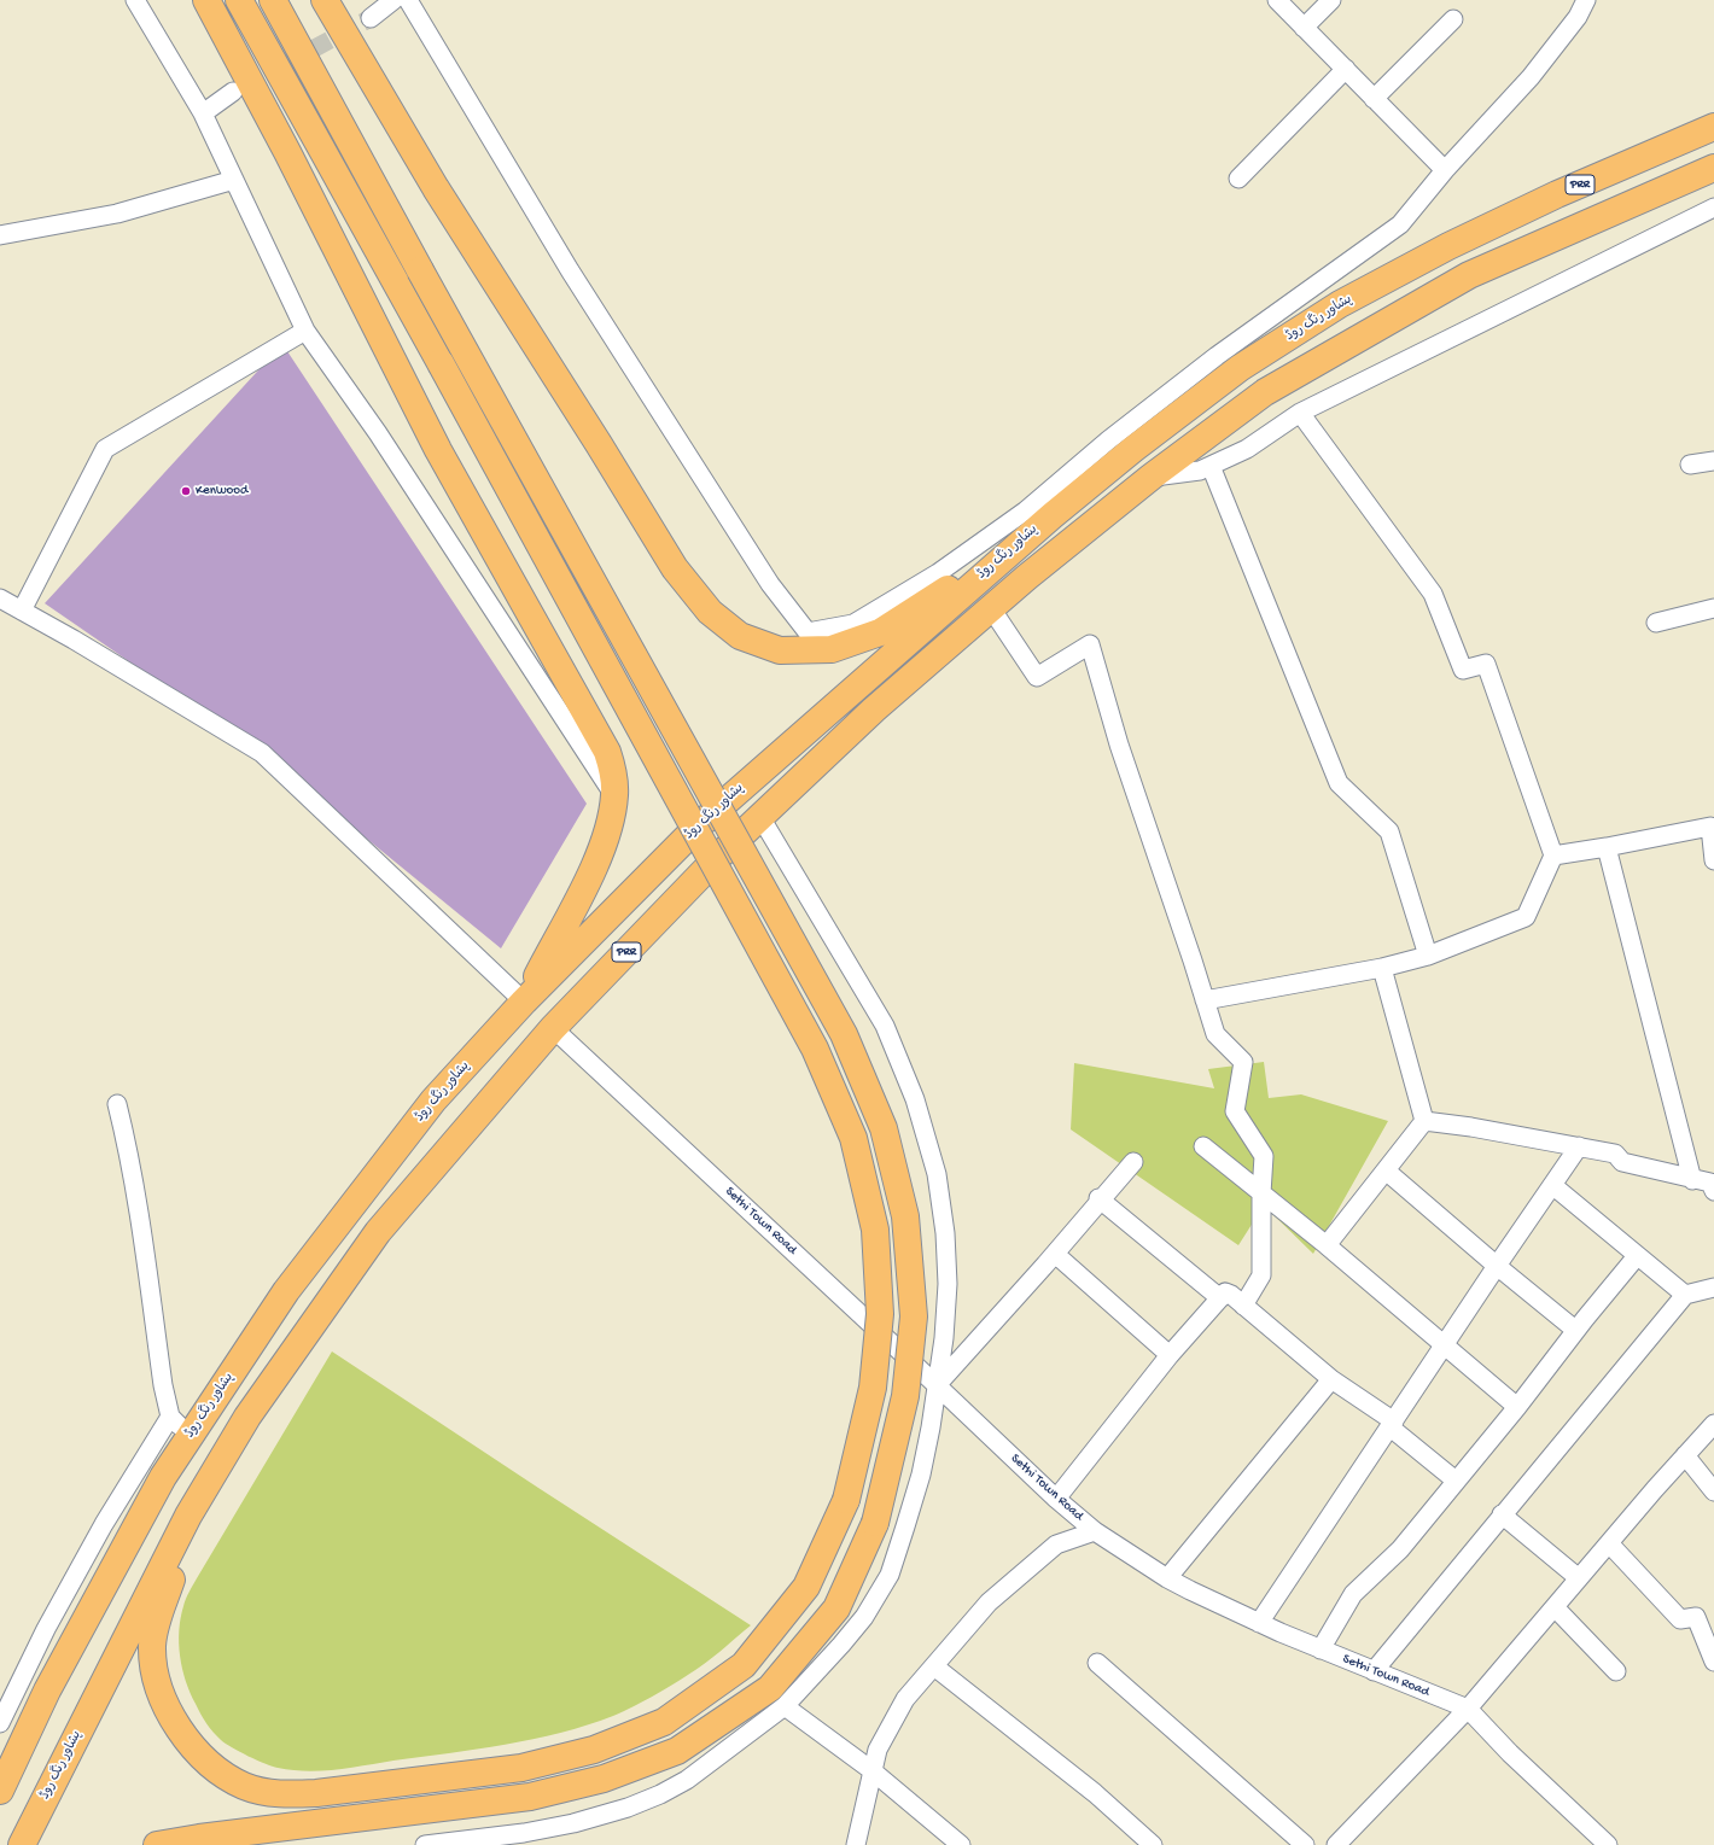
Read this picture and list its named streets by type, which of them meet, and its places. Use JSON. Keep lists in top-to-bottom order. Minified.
{"streets":{"highway":["PRR","پشاور رنگ روڈ"],"street":["Sethi Town Road"]},"crossings":[["پشاور رنگ روڈ","Sethi Town Road"]],"places":["Kenwood"]}
